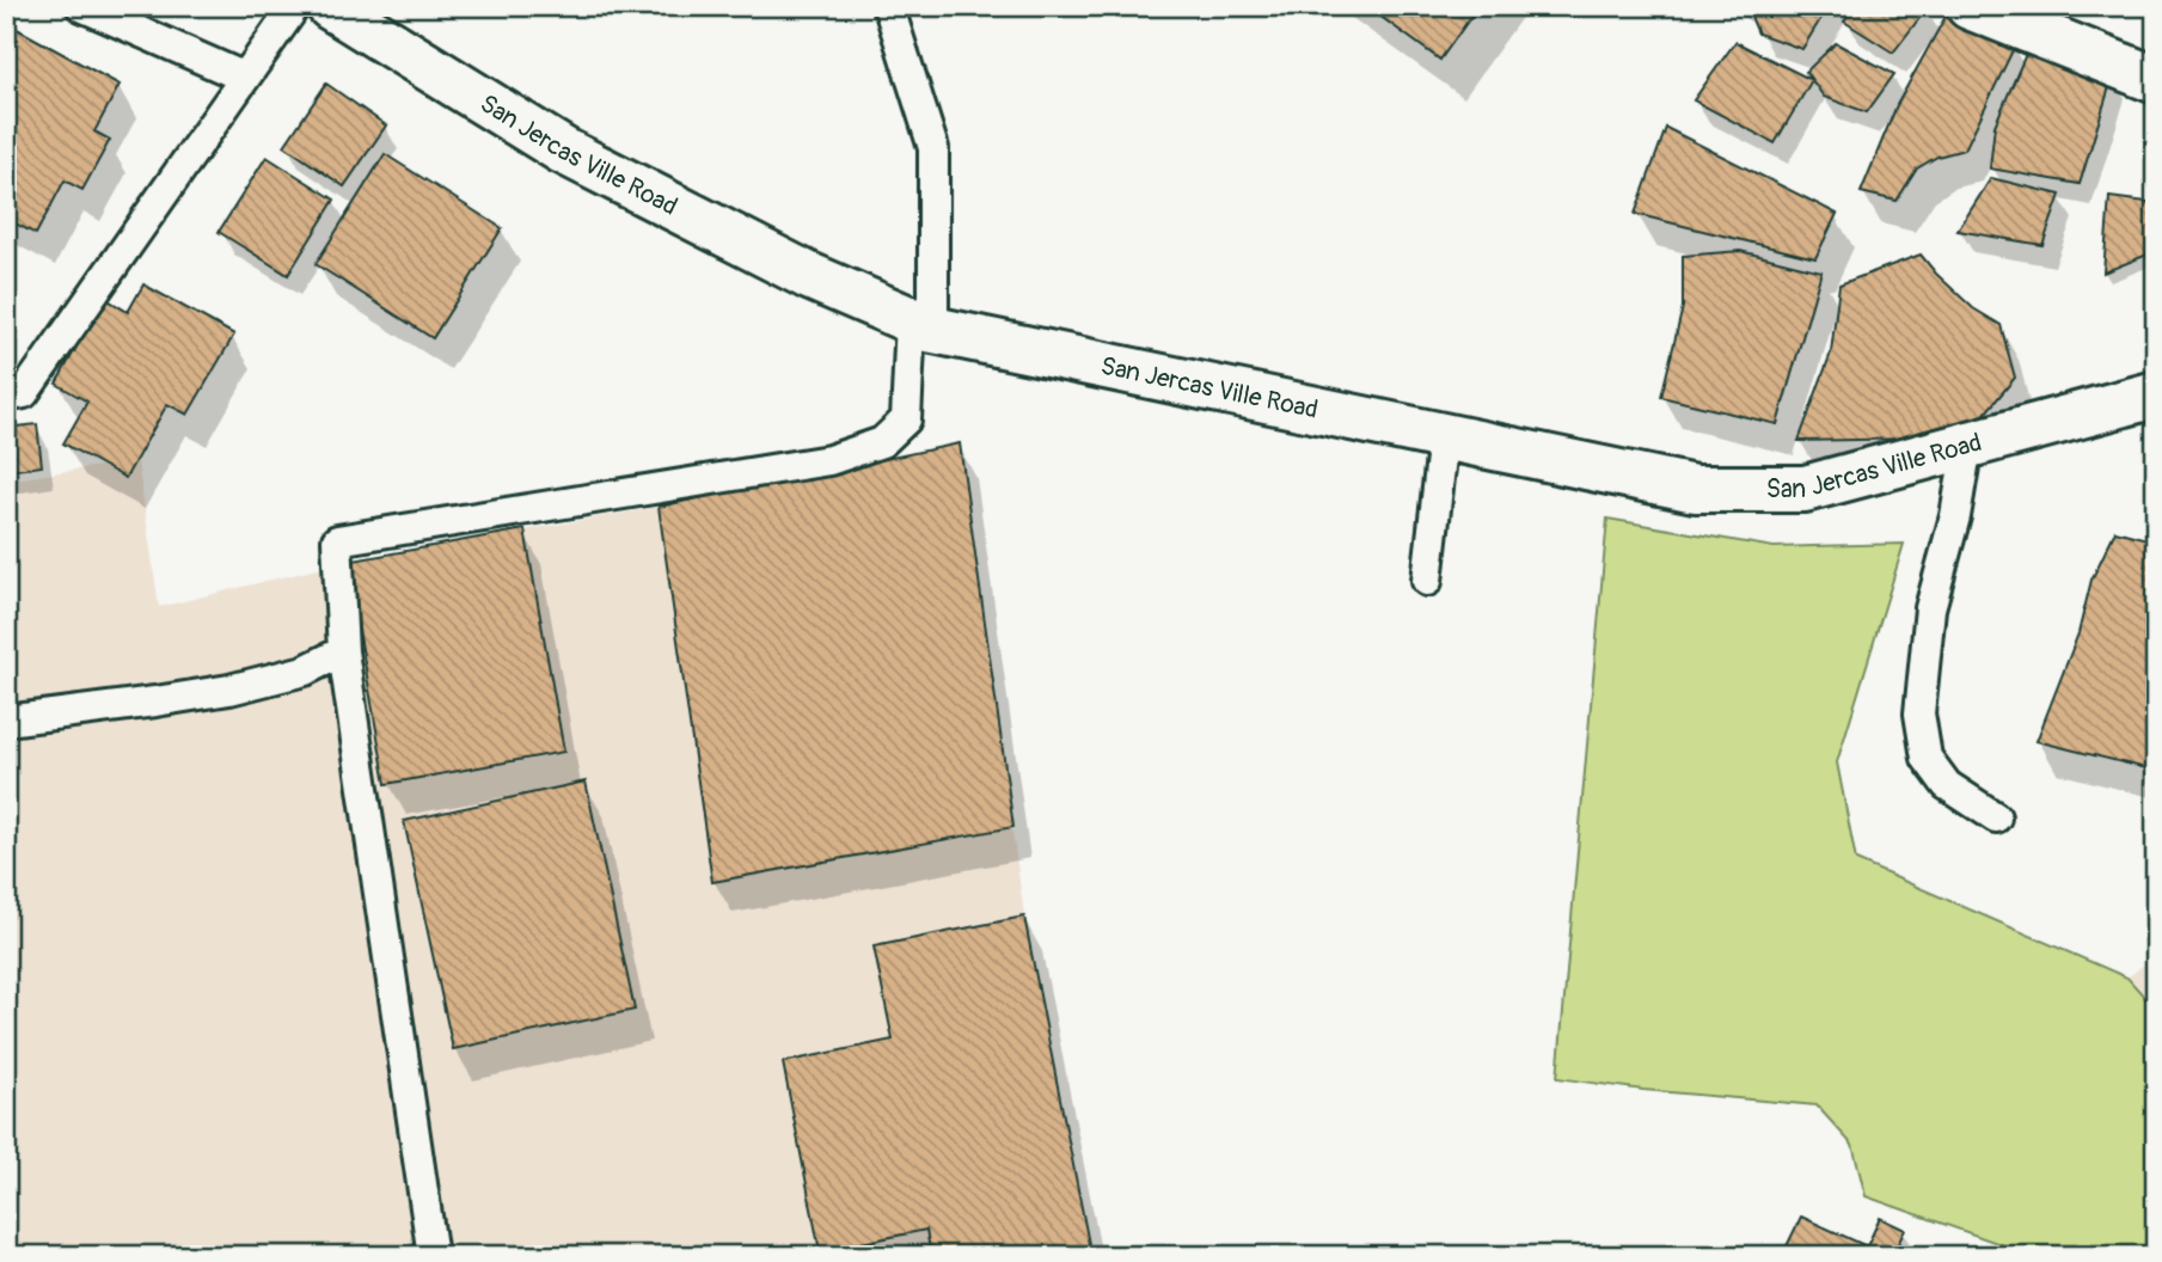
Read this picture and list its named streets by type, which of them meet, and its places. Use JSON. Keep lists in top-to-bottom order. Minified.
{"streets":{"street":["San Jercas Ville Road"]}}
